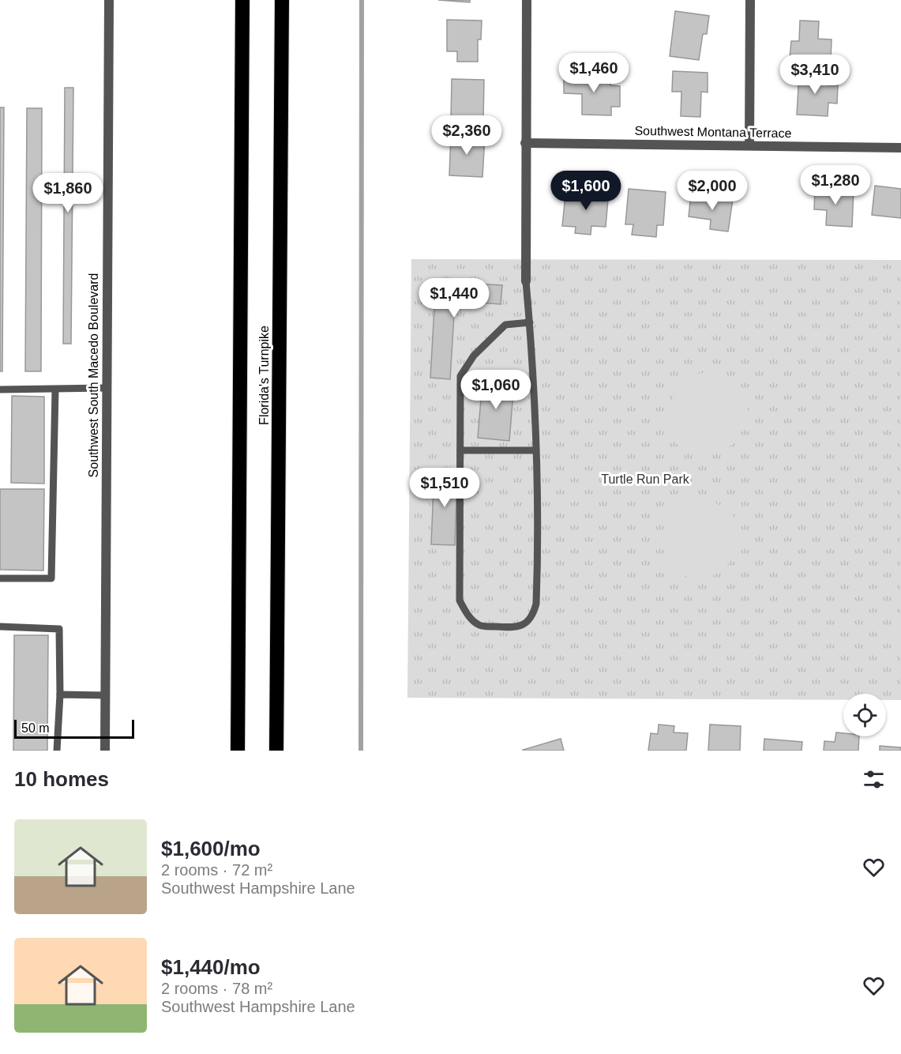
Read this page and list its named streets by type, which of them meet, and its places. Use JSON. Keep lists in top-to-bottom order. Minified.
{"streets":{"highway":["Florida's Turnpike"],"street":["Southwest Montana Terrace","Southwest South Macedo Boulevard"]},"parks":["Turtle Run Park"],"scale_bar":"50 m","page":{"price":["$1,460","$3,410","$2,360","$1,280","$1,600","$2,000","$1,860","$1,440","$1,060","$1,510"],"scale":"50 m","heading":"10 homes","list":[{"name":"$1,600/mo","note":"2 rooms · 72 m² · Southwest Hampshire Lane"},{"name":"$1,440/mo","note":"2 rooms · 78 m² · Southwest Hampshire Lane"}]}}
